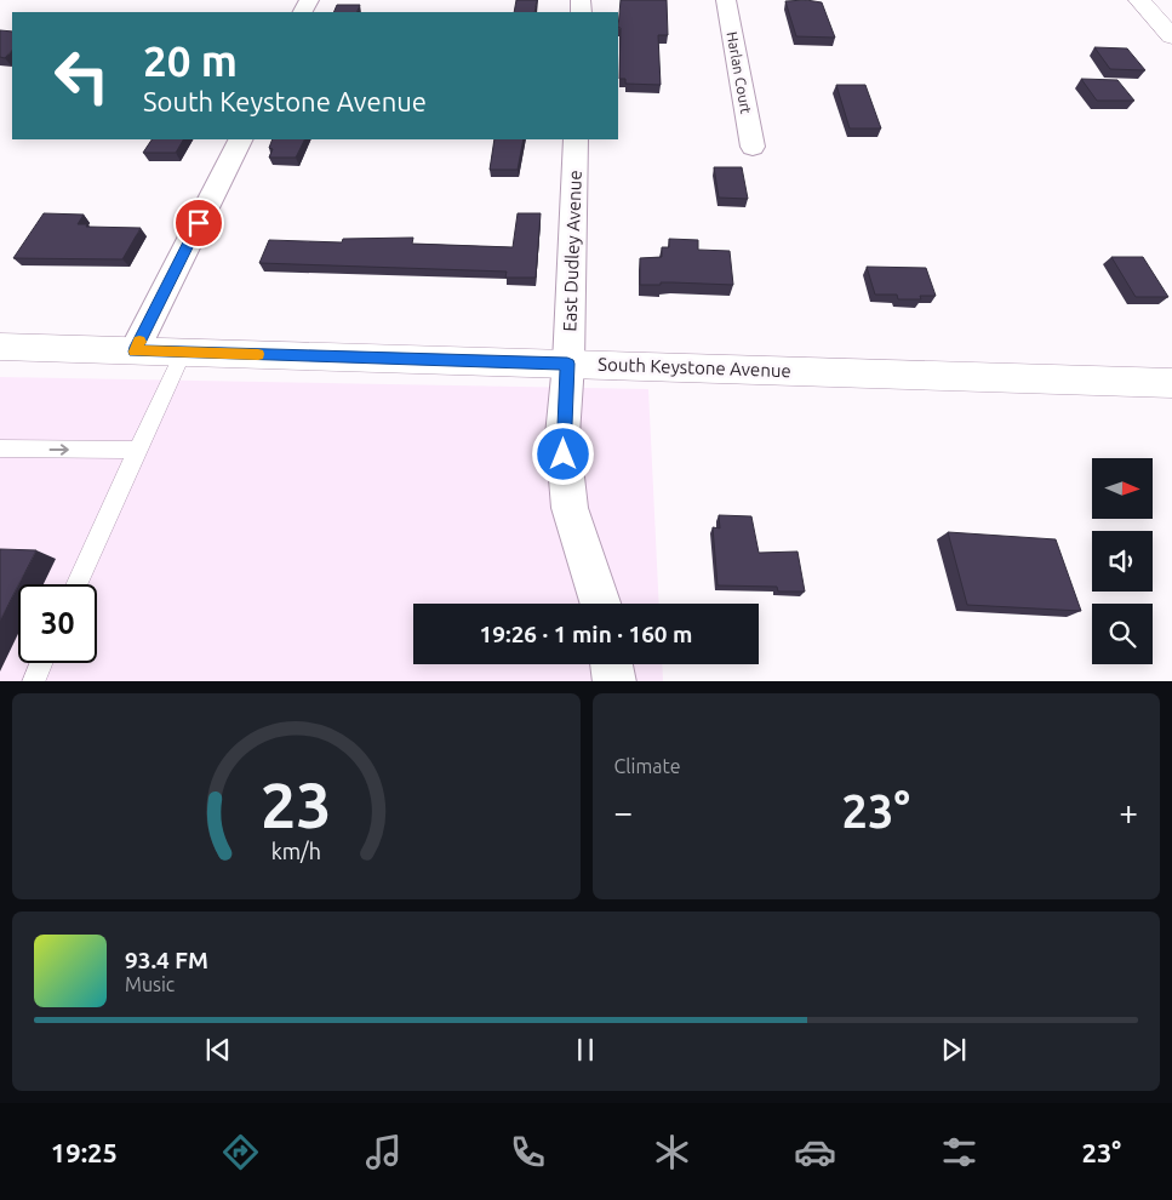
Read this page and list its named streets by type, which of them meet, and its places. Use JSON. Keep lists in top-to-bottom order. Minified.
{"streets":{"main road":["South Keystone Avenue"],"street":["Harlan Court","East Dudley Avenue"]},"crossings":[["East Dudley Avenue","South Keystone Avenue"]],"north":"right","page":{"turn":["20 m","South Keystone Avenue"],"limit":"30","trip":"19:26 · 1 min · 160 m","tile":"Climate","heat":["−","23°","+"],"song":["93.4 FM","Music"],"tabs":["19:25","23°"],"gauge":["23","km/h"]}}
